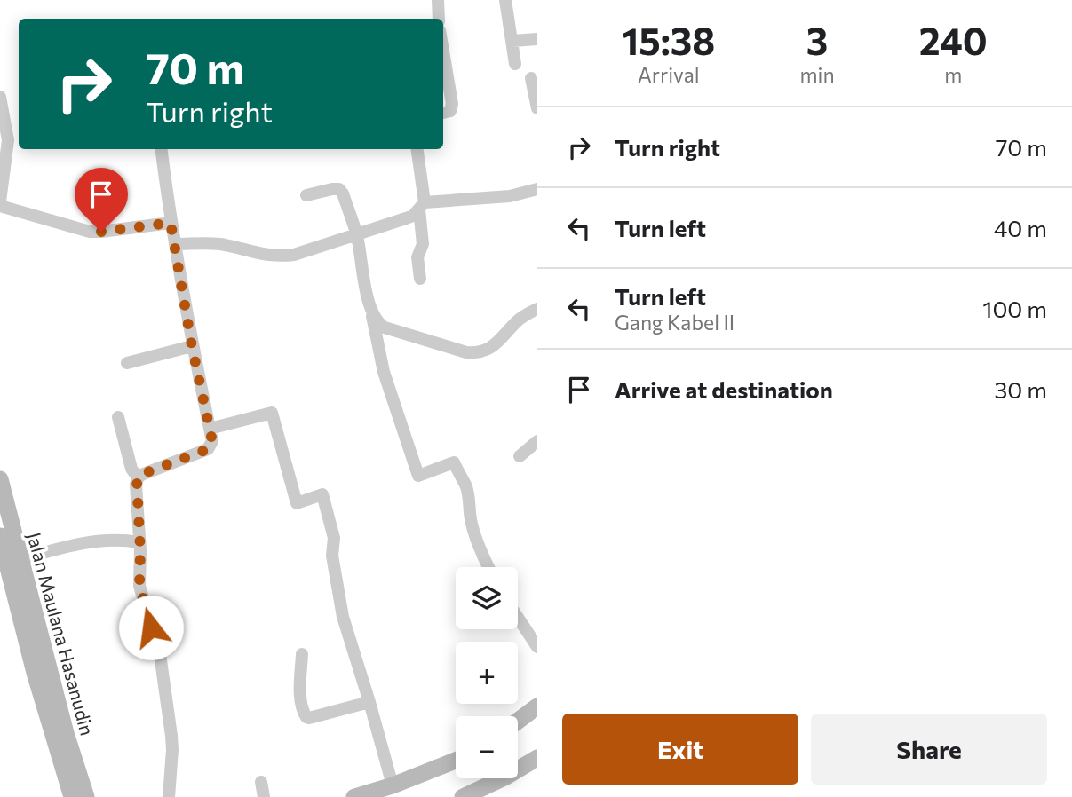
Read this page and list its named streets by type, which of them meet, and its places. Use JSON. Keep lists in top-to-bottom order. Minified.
{"streets":{"street":["Jalan Maulana Hasanudin"]},"page":{"eta":["15:38","Arrival","3","min","240","m"],"turn":["70 m","Turn right"],"list":[{"name":"Turn right","value":"70 m"},{"name":"Turn left","value":"40 m"},{"name":"Turn left","note":"Gang Kabel II","value":"100 m"},{"name":"Arrive at destination","value":"30 m"}],"map_buttons":["+","−"],"buttons":["Exit","Share"]}}
